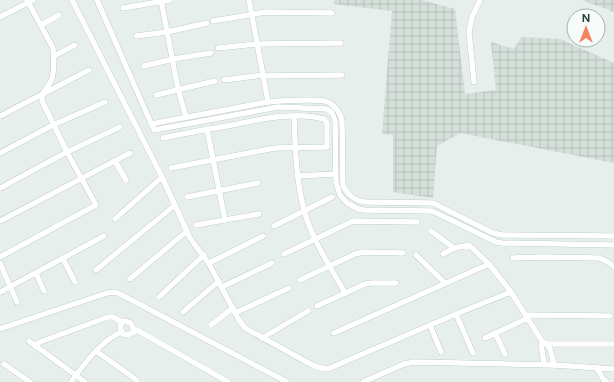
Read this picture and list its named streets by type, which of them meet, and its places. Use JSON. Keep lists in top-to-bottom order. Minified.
{"north":"top"}
